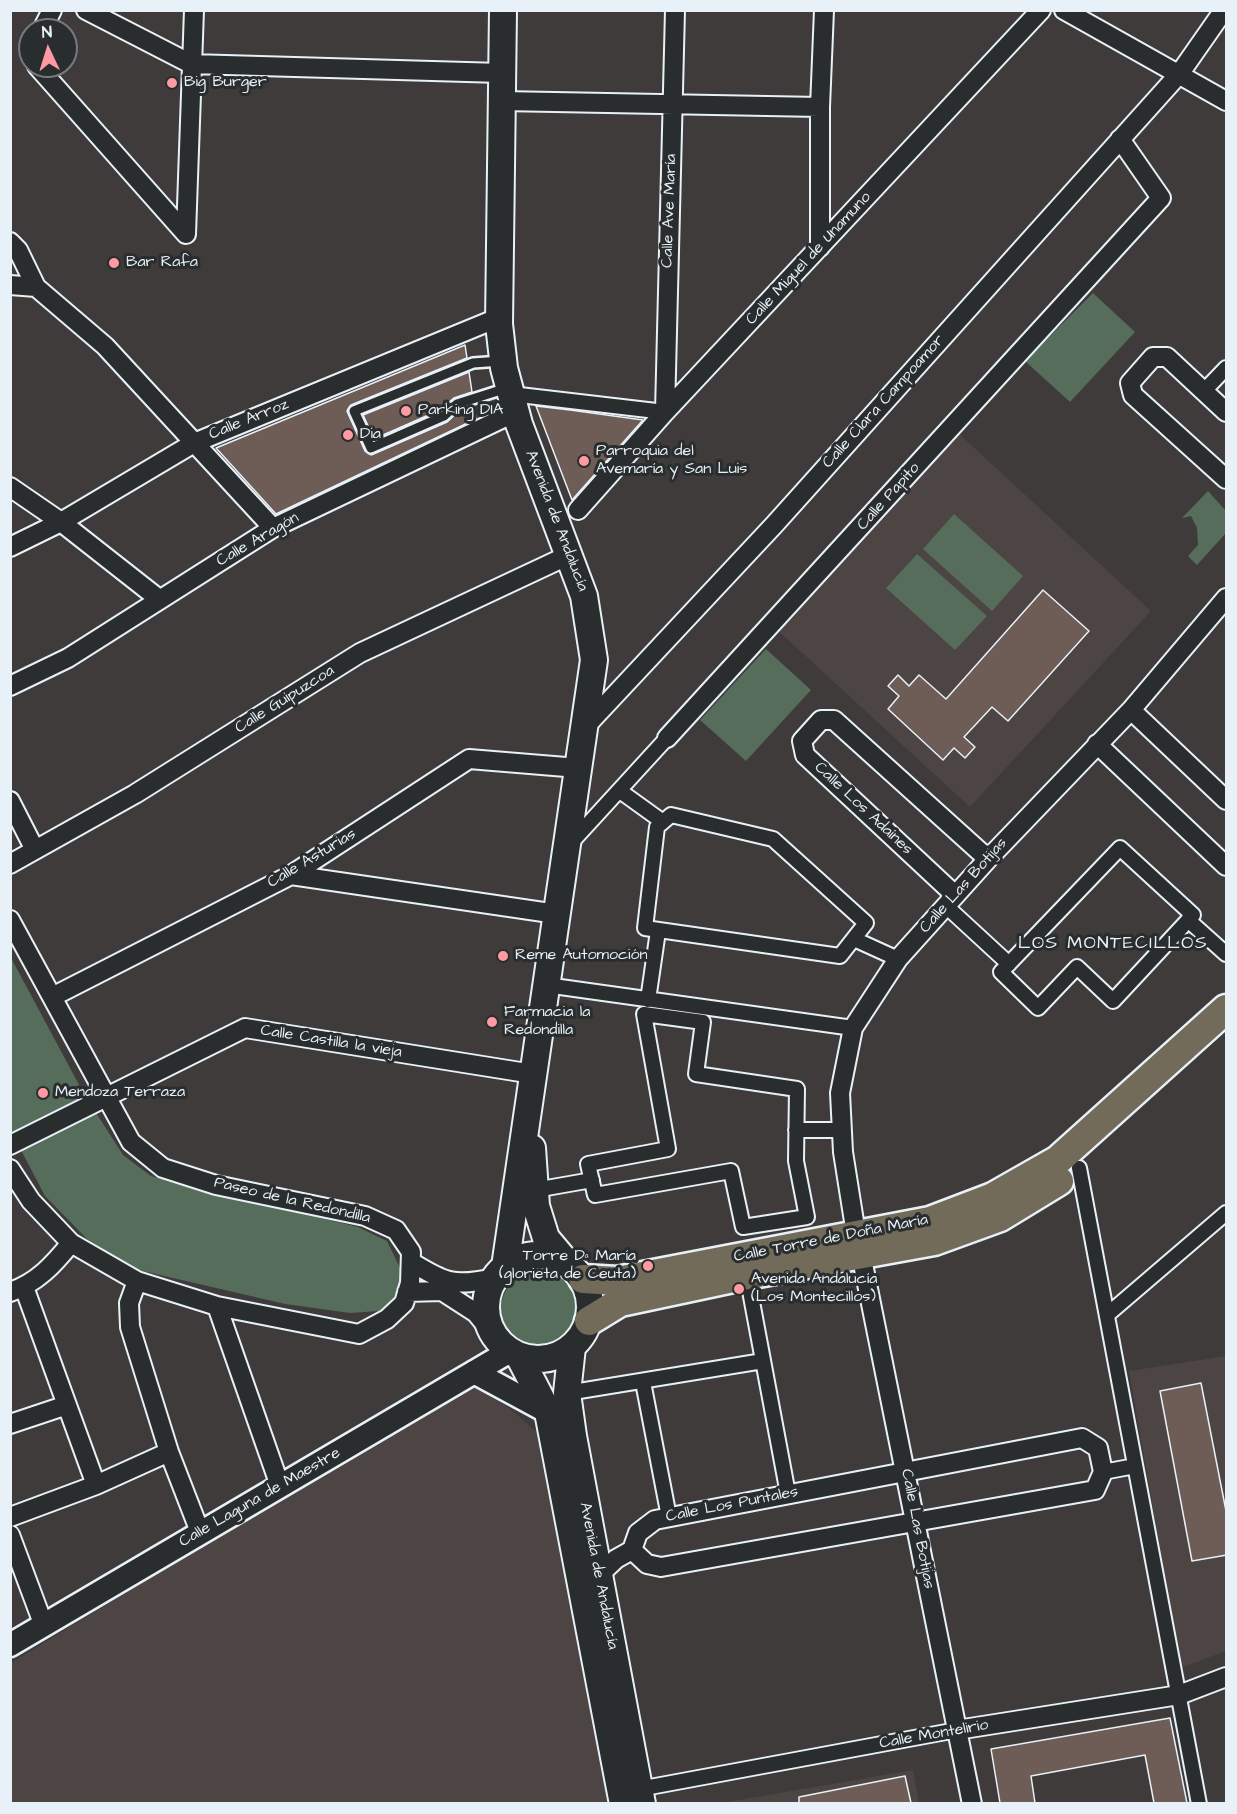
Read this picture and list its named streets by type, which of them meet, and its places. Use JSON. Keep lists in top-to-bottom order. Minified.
{"streets":{"main road":["Avenida de Andalucía","Calle Torre de Doña María"],"street":["Calle Ave María","Calle Miguel de Unamuno","Calle Clara Campoamor","Calle Arroz","Calle Papito","Calle Aragón","Calle Guipuzcoa","Calle Los Adaínes","Calle Asturias","Calle Las Botijas","Calle Castilla la vieja","Paseo de la Redondilla","Calle Laguna de Maestre","Calle Los Puntales","Calle Montelirio"]},"crossings":[["Calle Ave María","Calle Miguel de Unamuno"],["Calle Clara Campoamor","Calle Papito"],["Calle Clara Campoamor","Avenida de Andalucía"],["Calle Arroz","Avenida de Andalucía"],["Calle Papito","Avenida de Andalucía"],["Avenida de Andalucía","Calle Aragón"],["Avenida de Andalucía","Calle Guipuzcoa"],["Avenida de Andalucía","Calle Asturias"],["Avenida de Andalucía","Calle Castilla la vieja"],["Avenida de Andalucía","Calle Torre de Doña María"],["Avenida de Andalucía","Calle Laguna de Maestre"],["Avenida de Andalucía","Calle Montelirio"],["Calle Los Adaínes","Calle Las Botijas"],["Calle Asturias","Paseo de la Redondilla"],["Calle Las Botijas","Calle Torre de Doña María"],["Calle Las Botijas","Calle Los Puntales"],["Calle Las Botijas","Calle Montelirio"],["Calle Castilla la vieja","Paseo de la Redondilla"],["Calle Torre de Doña María","Calle Laguna de Maestre"]],"districts":["LOS MONTECILLOS"],"places":["Big Burger","Bar Rafa","Parking DIA","Dia","Parroquia del Avemaría y San Luis","Reme Automoción","Farmacia la Redondilla","Mendoza Terraza","Torre Dª María (glorieta de Ceuta)","Avenida Andalucía (Los Montecillos)"],"north":"top"}
